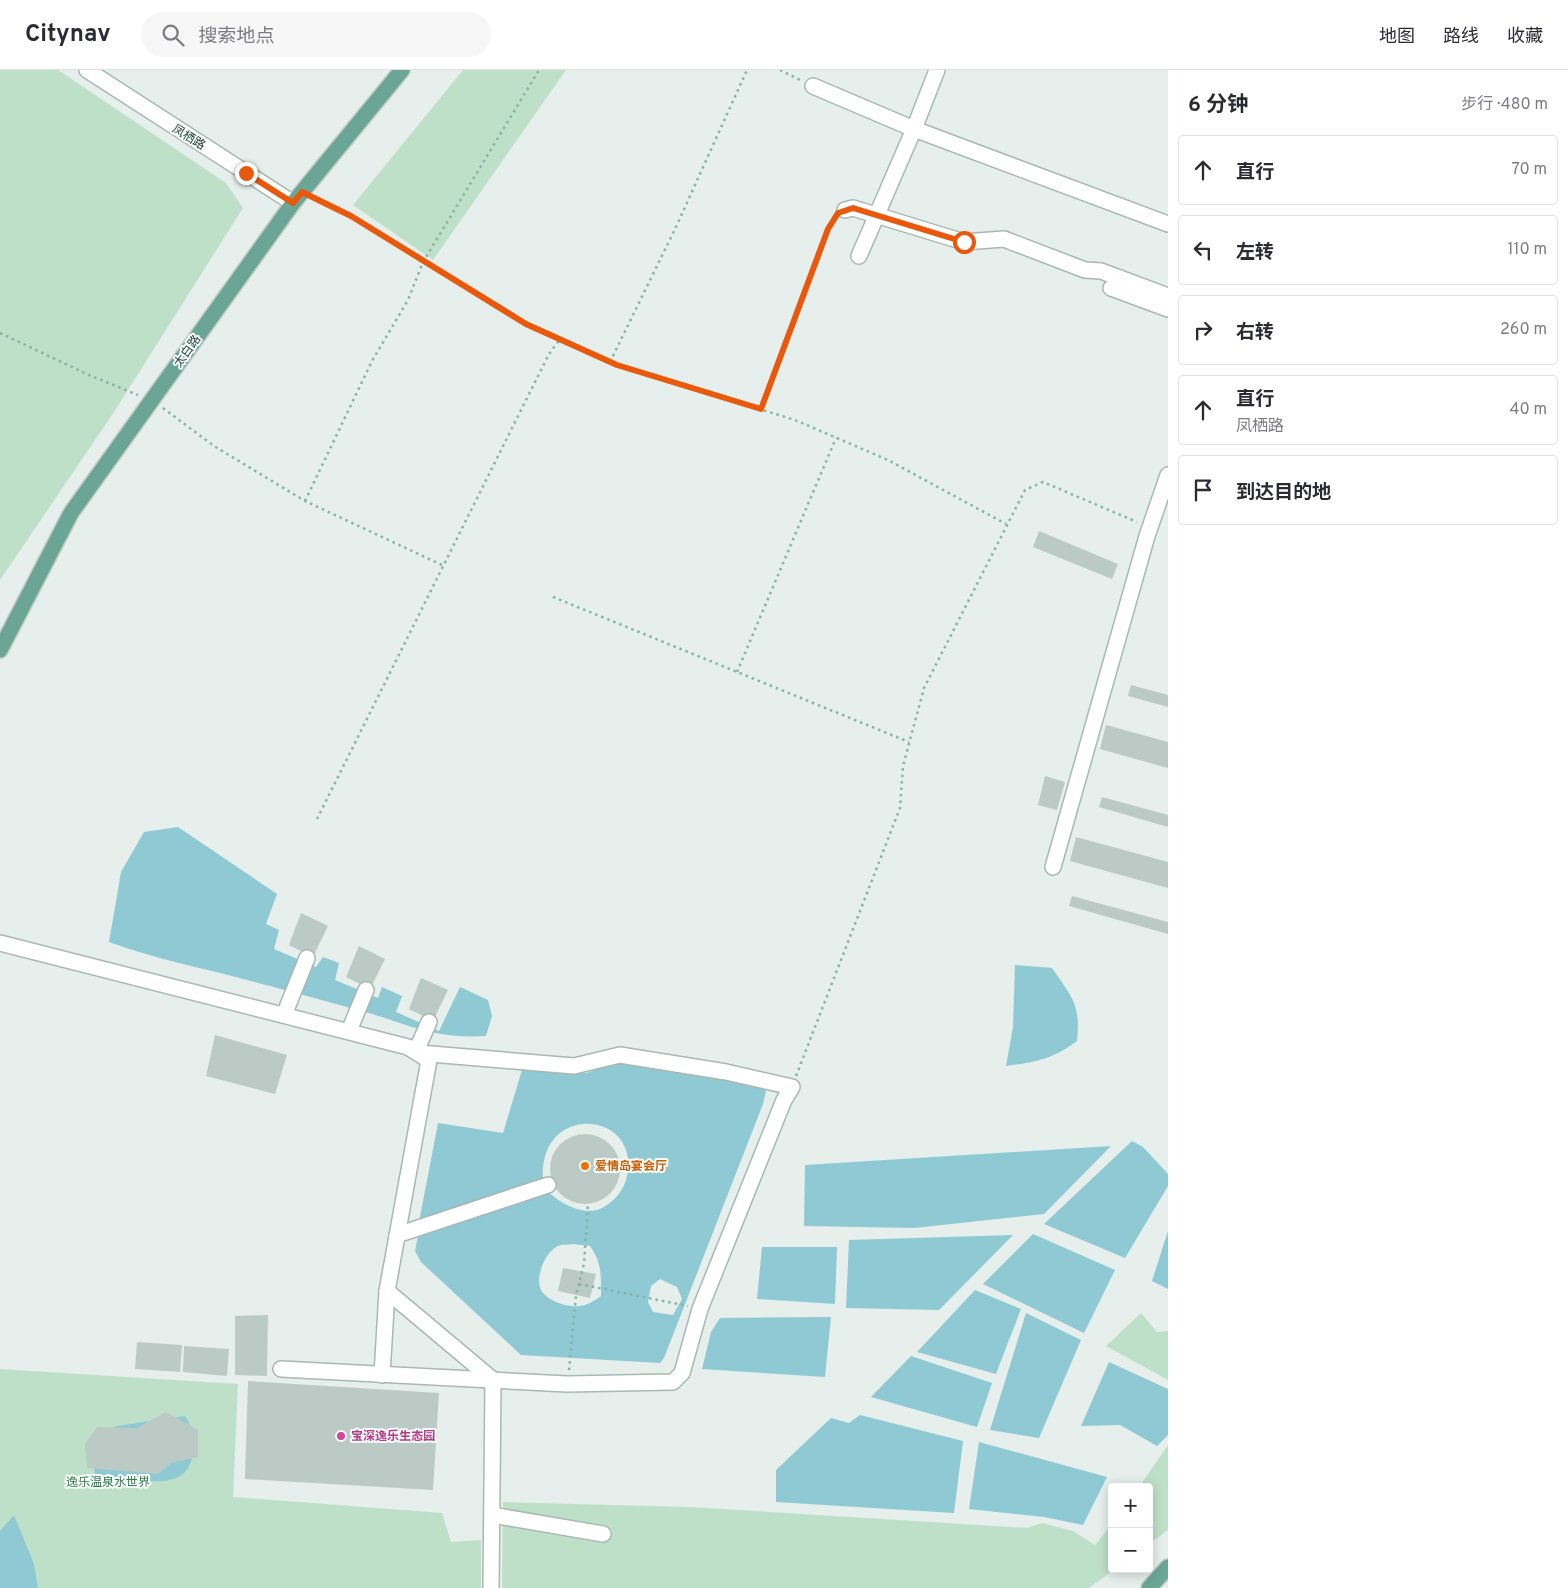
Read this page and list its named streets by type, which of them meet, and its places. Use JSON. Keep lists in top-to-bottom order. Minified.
{"streets":{"main road":["太白路"],"street":["凤栖路"]},"crossings":[["凤栖路","太白路"]],"parks":["逸乐温泉水世界"],"places":["爱情岛宴会厅","宝深逸乐生态园"],"page":{"header":"Citynav","search":"搜索地点","nav":["地图","路线","收藏"],"heading":["6 分钟","步行 · 480 m"],"list":[["直行","70 m"],["左转","110 m"],["右转","260 m"],["直行","凤栖路","40 m"],"到达目的地"],"map_buttons":["+","−"]}}
